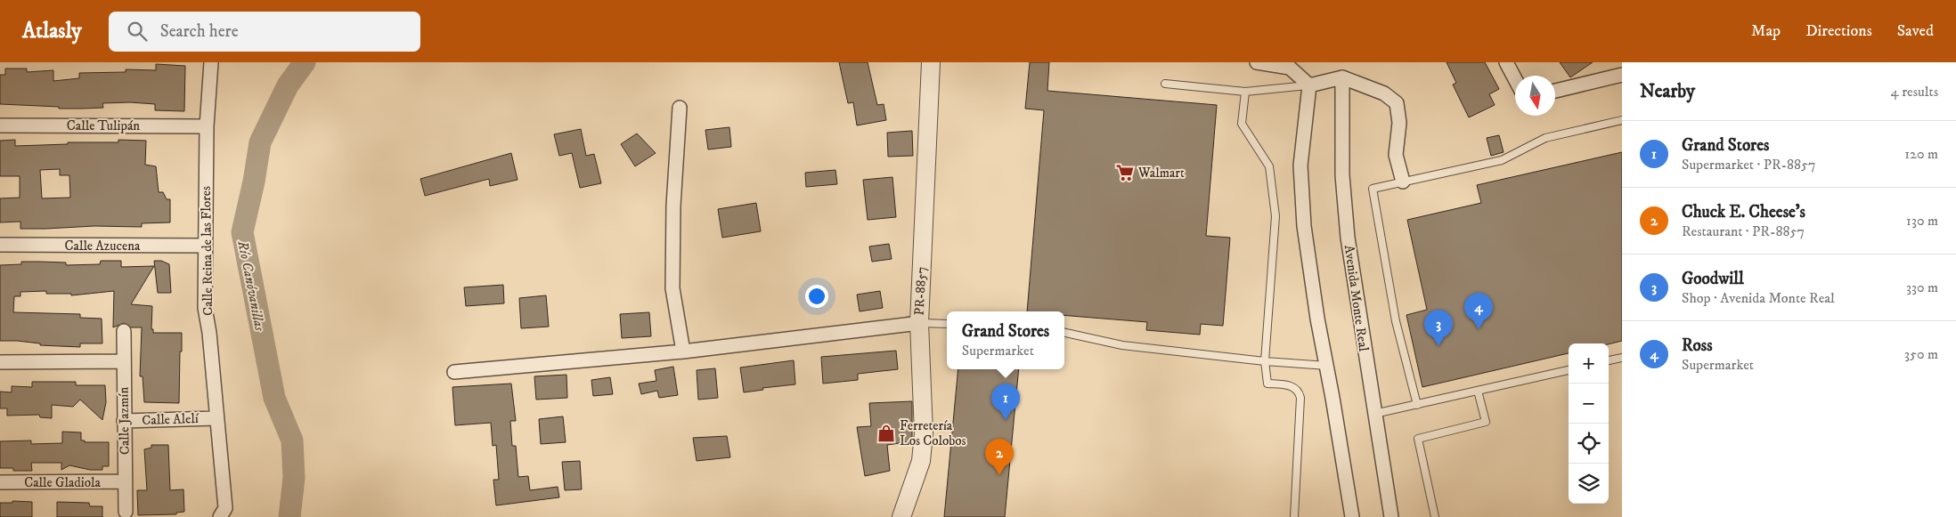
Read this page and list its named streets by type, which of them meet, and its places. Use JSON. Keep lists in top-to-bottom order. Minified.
{"streets":{"street":["Calle Tulipán","Calle Azucena","Calle Reina de las Flores","PR-8857","Avenida Monte Real","Calle Alelí","Calle Jazmín","Calle Gladiola"]},"crossings":[["Calle Tulipán","Calle Reina de las Flores"],["Calle Azucena","Calle Reina de las Flores"],["Calle Reina de las Flores","Calle Alelí"],["Calle Alelí","Calle Jazmín"],["Calle Jazmín","Calle Gladiola"]],"water":["Río Canóvanillas"],"places":{"supermarket":["Walmart"],"shop":["Ferretería Los Colobos"]},"north":"bottom","page":{"header":"Atlasly","search":"Search here","nav":["Map","Directions","Saved"],"heading":["Nearby","4 results"],"list":[{"mark":"1","name":"Grand Stores","note":"Supermarket · PR-8857","value":"120 m"},{"mark":"2","name":"Chuck E. Cheese's","note":"Restaurant · PR-8857","value":"130 m"},{"mark":"3","name":"Goodwill","note":"Shop · Avenida Monte Real","value":"330 m"},{"mark":"4","name":"Ross","note":"Supermarket","value":"350 m"}],"pins":["4","3","1","2"],"popup":["Grand Stores","Supermarket"],"map_buttons":["+","−"]}}
